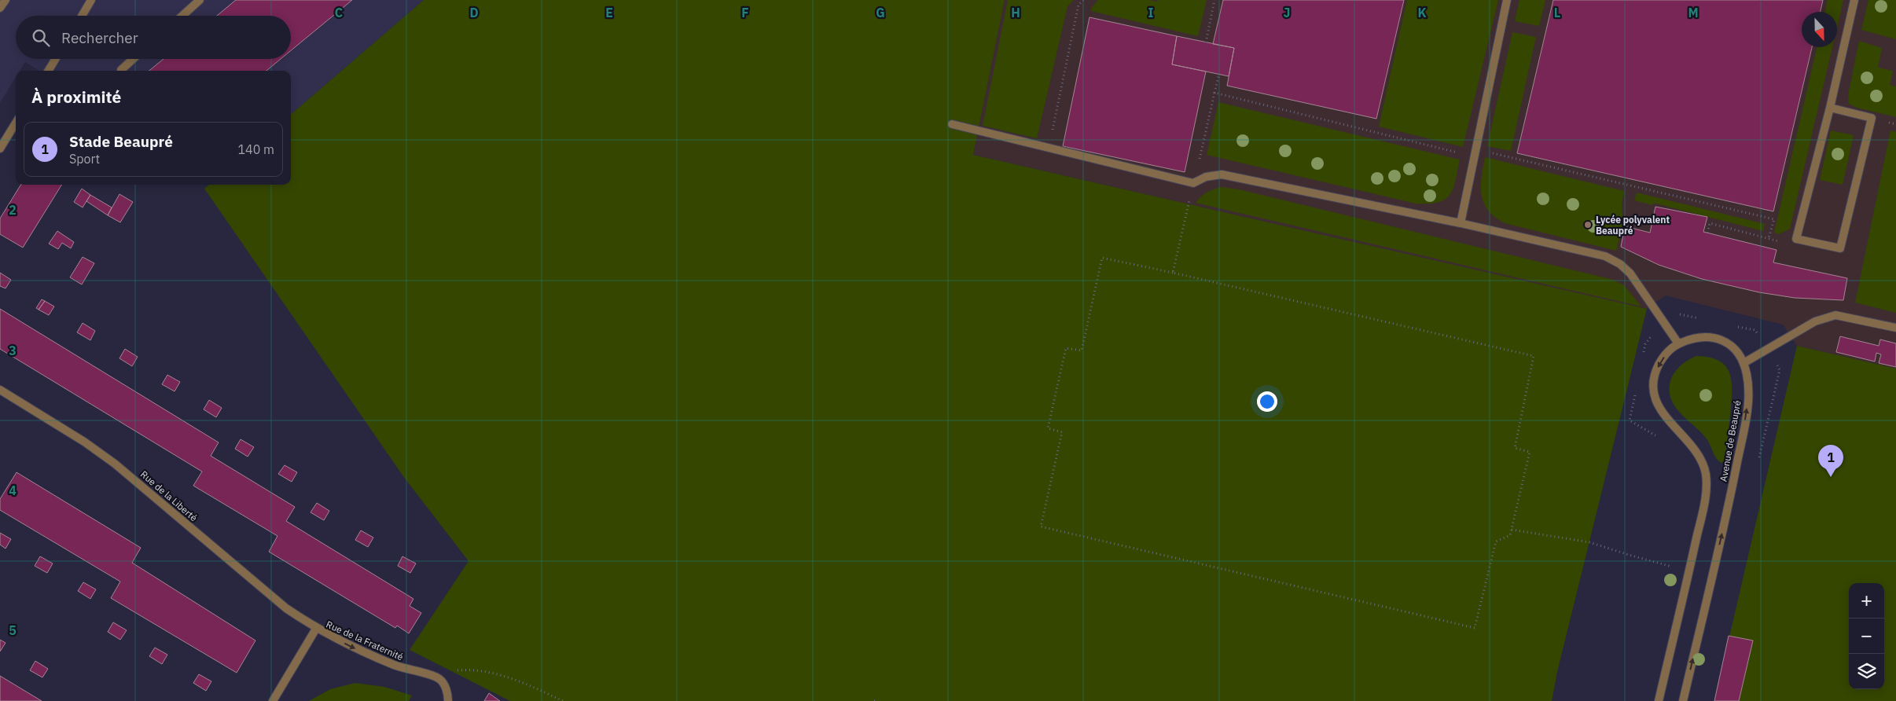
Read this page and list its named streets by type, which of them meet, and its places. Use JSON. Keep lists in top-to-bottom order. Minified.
{"streets":{"street":["Avenue de Beaupré","Rue de la Liberté","Rue de la Fraternité"]},"crossings":[["Rue de la Liberté","Rue de la Fraternité"]],"one_way":["Rue de la Fraternité"],"places":["Lycée polyvalent Beaupré"],"north":"bottom","page":{"search":"Rechercher","heading":"À proximité","list":[{"mark":"1","name":"Stade Beaupré","note":"Sport","value":"140 m"}],"pins":"1","map_buttons":["+","−"]},"grid":{"columns":["C","D","E","F","G","H","I","J","K","L","M"],"rows":["2","3","4","5"]}}
